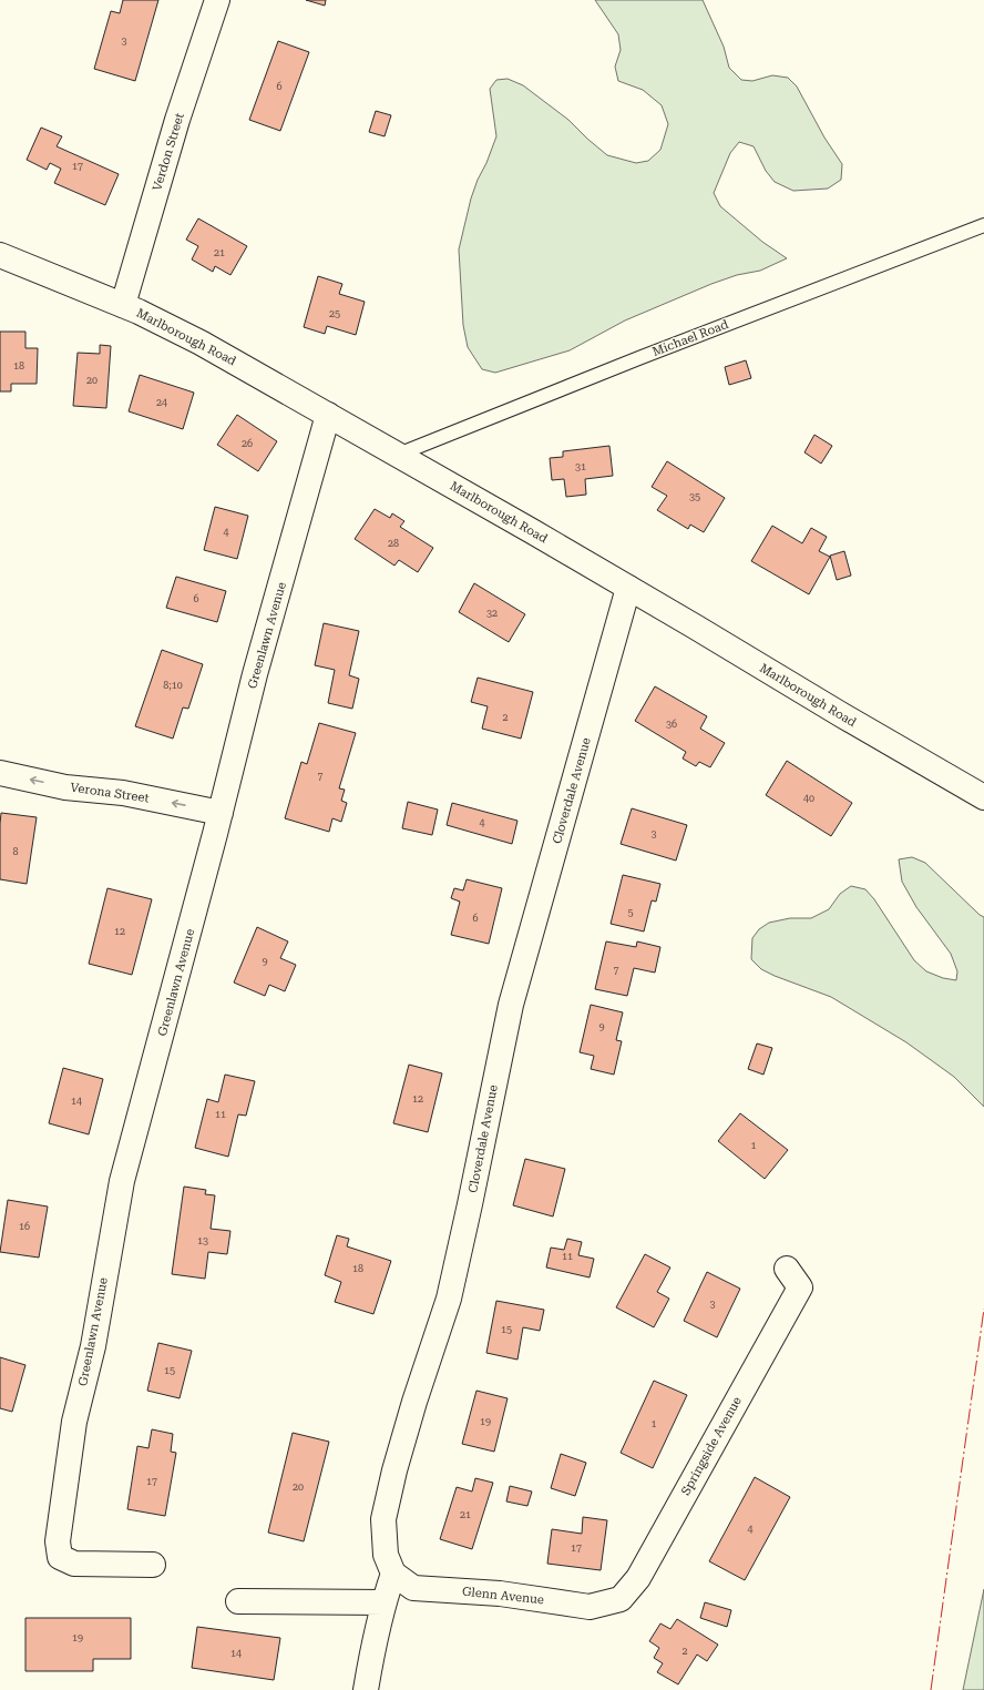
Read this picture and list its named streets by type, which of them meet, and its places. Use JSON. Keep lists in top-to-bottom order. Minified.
{"streets":{"street":["Verdon Street","Marlborough Road","Greenlawn Avenue","Cloverdale Avenue","Verona Street","Springside Avenue","Glenn Avenue"],"lane":["Michael Road"]},"crossings":[["Verdon Street","Marlborough Road"],["Marlborough Road","Michael Road"],["Marlborough Road","Greenlawn Avenue"],["Marlborough Road","Cloverdale Avenue"],["Greenlawn Avenue","Verona Street"],["Cloverdale Avenue","Glenn Avenue"],["Springside Avenue","Glenn Avenue"]],"one_way":["Verona Street"],"house_numbers":["3","6","17","21","25","18","20","24","26","31","35","4","28","6","32","8;10","2","36","7","40","4","3","8","5","6","12","9","7","9","12","14","11","1","16","13","11","18","3","15","15","19","1","17","20","21","4","17","19","2","14"]}
